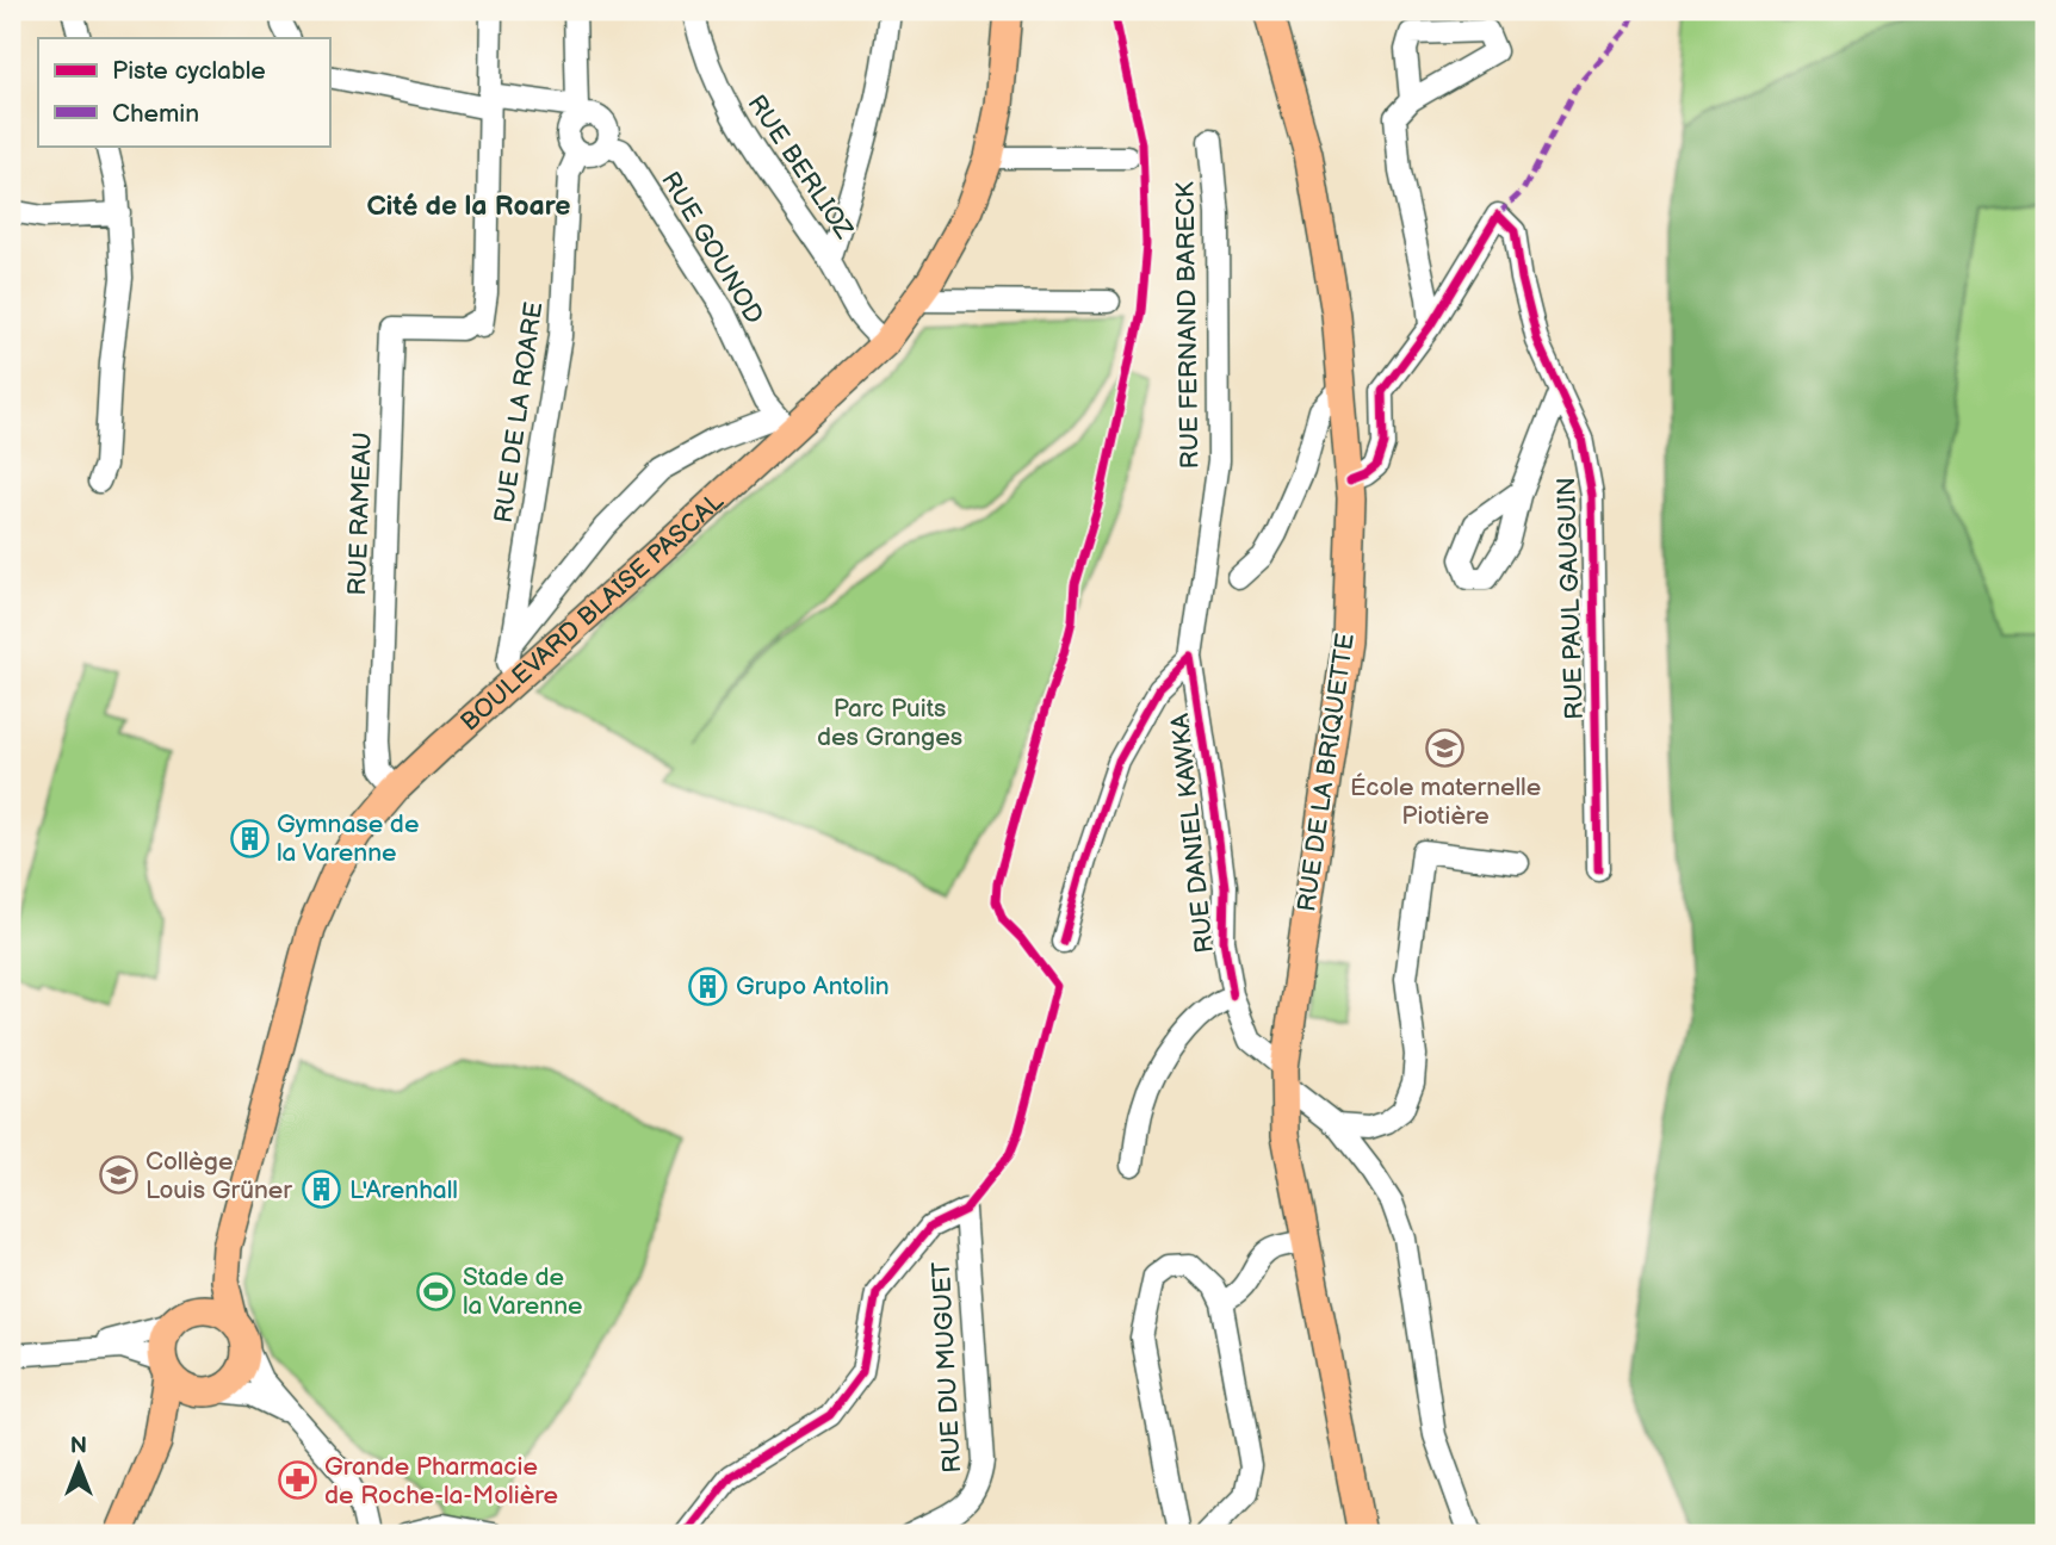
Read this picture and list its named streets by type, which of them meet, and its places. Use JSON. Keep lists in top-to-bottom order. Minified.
{"streets":{"main road":["BOULEVARD BLAISE PASCAL","RUE DE LA BRIQUETTE"],"street":["RUE BERLIOZ","RUE GOUNOD","RUE FERNAND BARECK","RUE DE LA ROARE","RUE RAMEAU","RUE PAUL GAUGUIN","RUE DANIEL KAWKA","RUE DU MUGUET"]},"crossings":[["RUE BERLIOZ","BOULEVARD BLAISE PASCAL"],["RUE GOUNOD","RUE DE LA ROARE"],["RUE GOUNOD","BOULEVARD BLAISE PASCAL"],["RUE FERNAND BARECK","RUE DANIEL KAWKA"],["RUE DE LA ROARE","BOULEVARD BLAISE PASCAL"],["RUE RAMEAU","BOULEVARD BLAISE PASCAL"],["RUE PAUL GAUGUIN","RUE DE LA BRIQUETTE"],["RUE DE LA BRIQUETTE","RUE DANIEL KAWKA"]],"districts":["Cité de la Roare"],"parks":["Parc Puits des Granges"],"places":{"school or university":["École maternelle Piotière","Collège Louis Grüner"],"building":["Gymnase de la Varenne","Grupo Antolin","L'Arenhall"],"sports":["Stade de la Varenne"],"pharmacy":["Grande Pharmacie de Roche-la-Molière"]},"legend":["Piste cyclable","Chemin"],"north":"top"}
